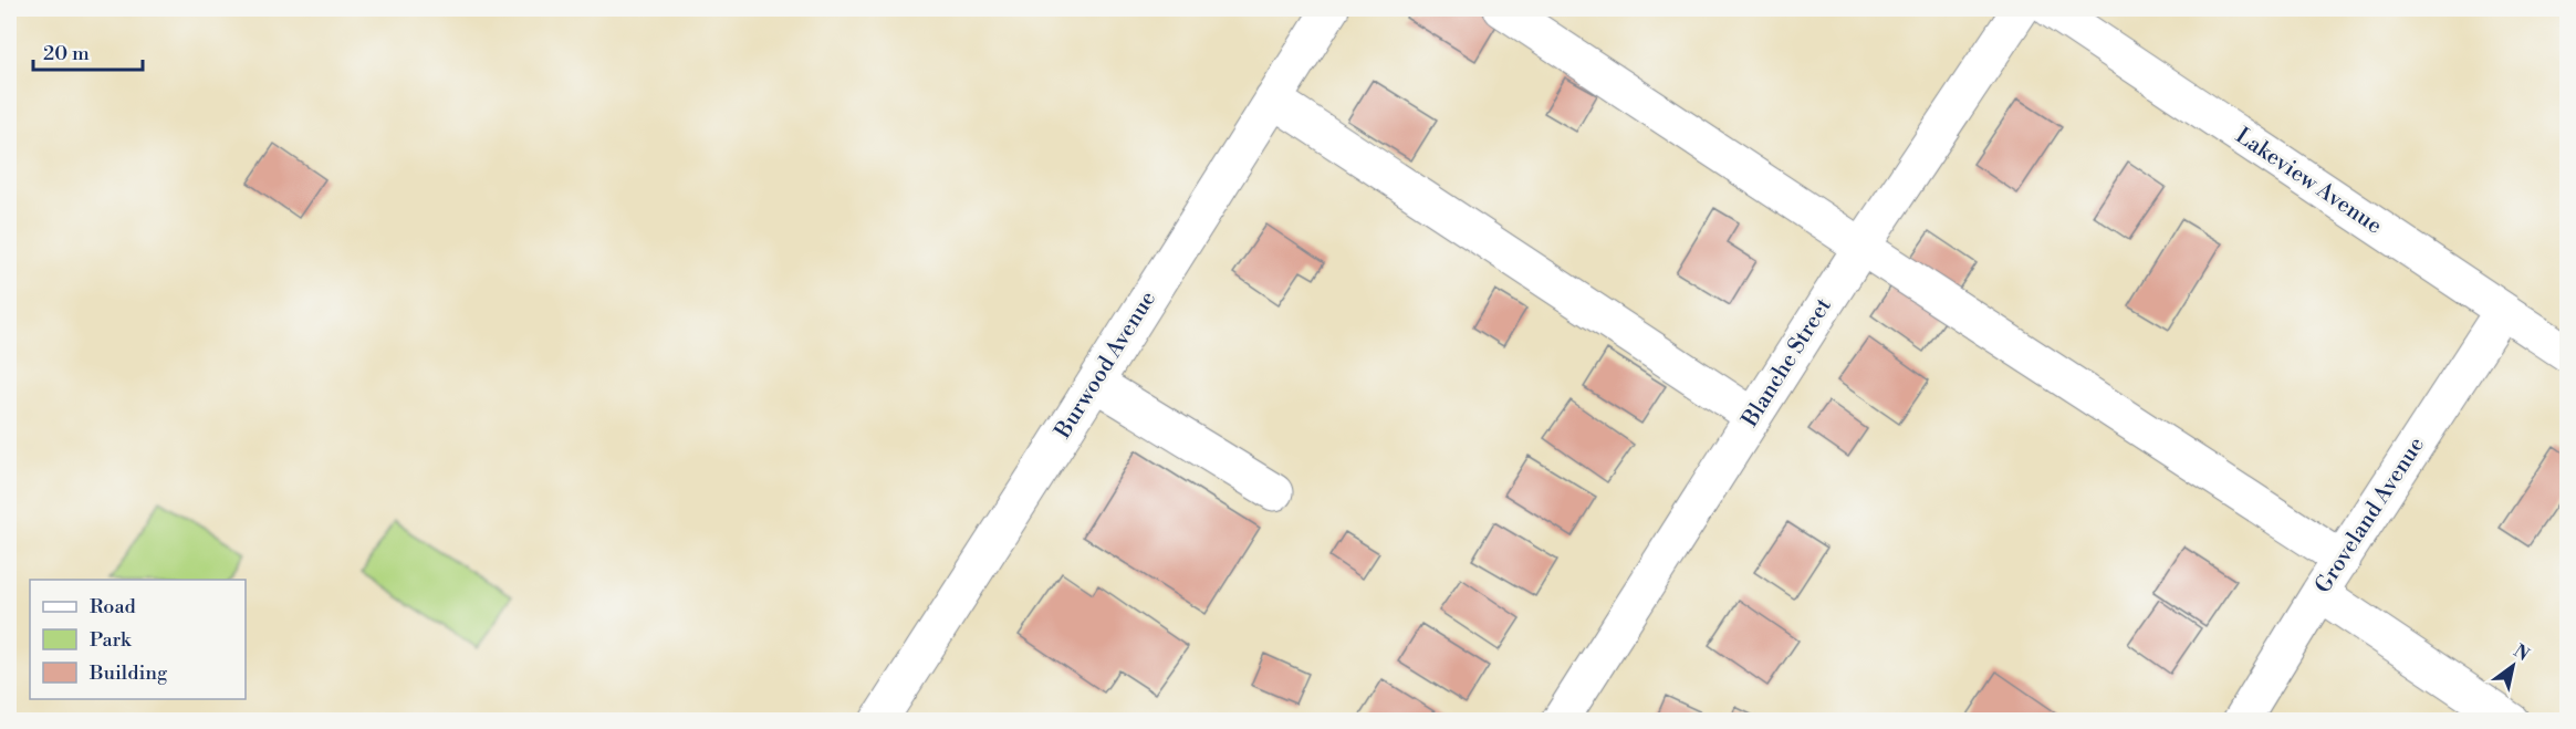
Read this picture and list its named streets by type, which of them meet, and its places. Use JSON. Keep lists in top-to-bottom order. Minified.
{"streets":{"street":["Lakeview Avenue","Blanche Street","Burwood Avenue","Groveland Avenue"]},"crossings":[["Lakeview Avenue","Groveland Avenue"]],"legend":["Road","Park","Building"],"scale_bar":"20 m","north":"top right"}
